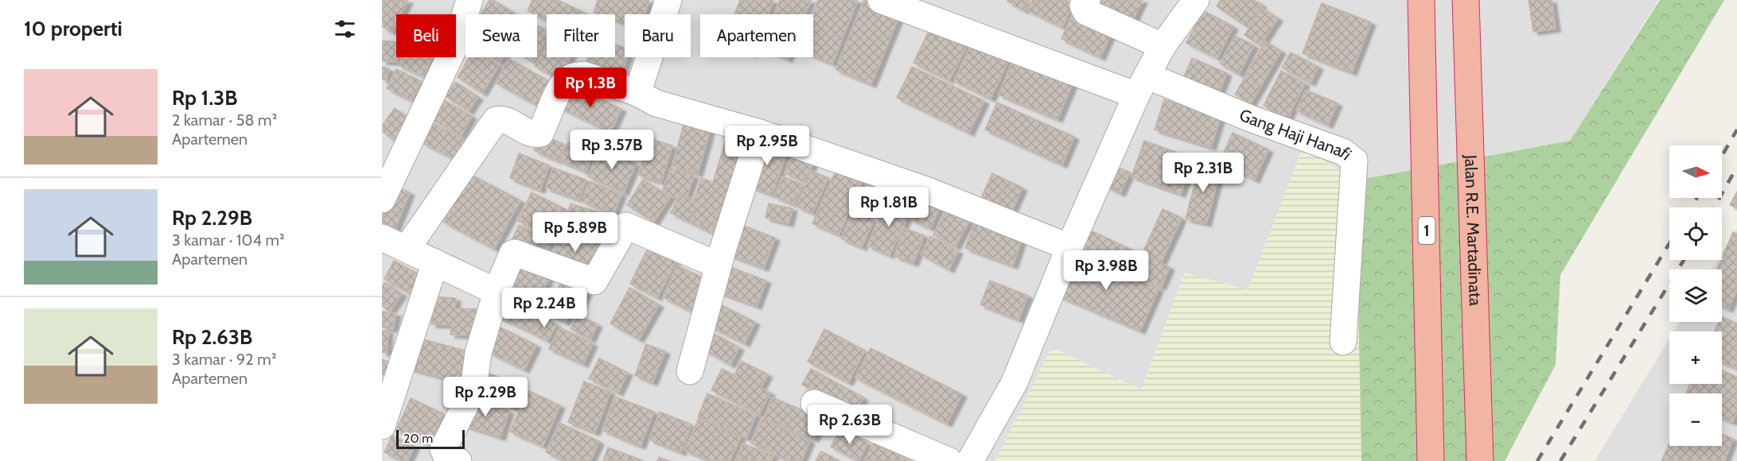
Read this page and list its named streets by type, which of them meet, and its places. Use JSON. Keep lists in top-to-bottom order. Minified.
{"streets":{"highway":["1","Jalan R.E. Martadinata"],"street":["Gang Haji Hanafi"]},"scale_bar":"20 m","north":"right","page":{"heading":"10 properti","chip":["Beli","Sewa","Filter","Baru","Apartemen"],"list":[{"name":"Rp 1.3B","note":"2 kamar · 58 m² · Apartemen"},{"name":"Rp 2.29B","note":"3 kamar · 104 m² · Apartemen"},{"name":"Rp 2.63B","note":"3 kamar · 92 m² · Apartemen"}],"price":["Rp 1.3B","Rp 2.95B","Rp 3.57B","Rp 2.31B","Rp 1.81B","Rp 5.89B","Rp 3.98B","Rp 2.24B","Rp 2.29B","Rp 2.63B"],"map_buttons":["+","−"],"scale":"20 m"}}
